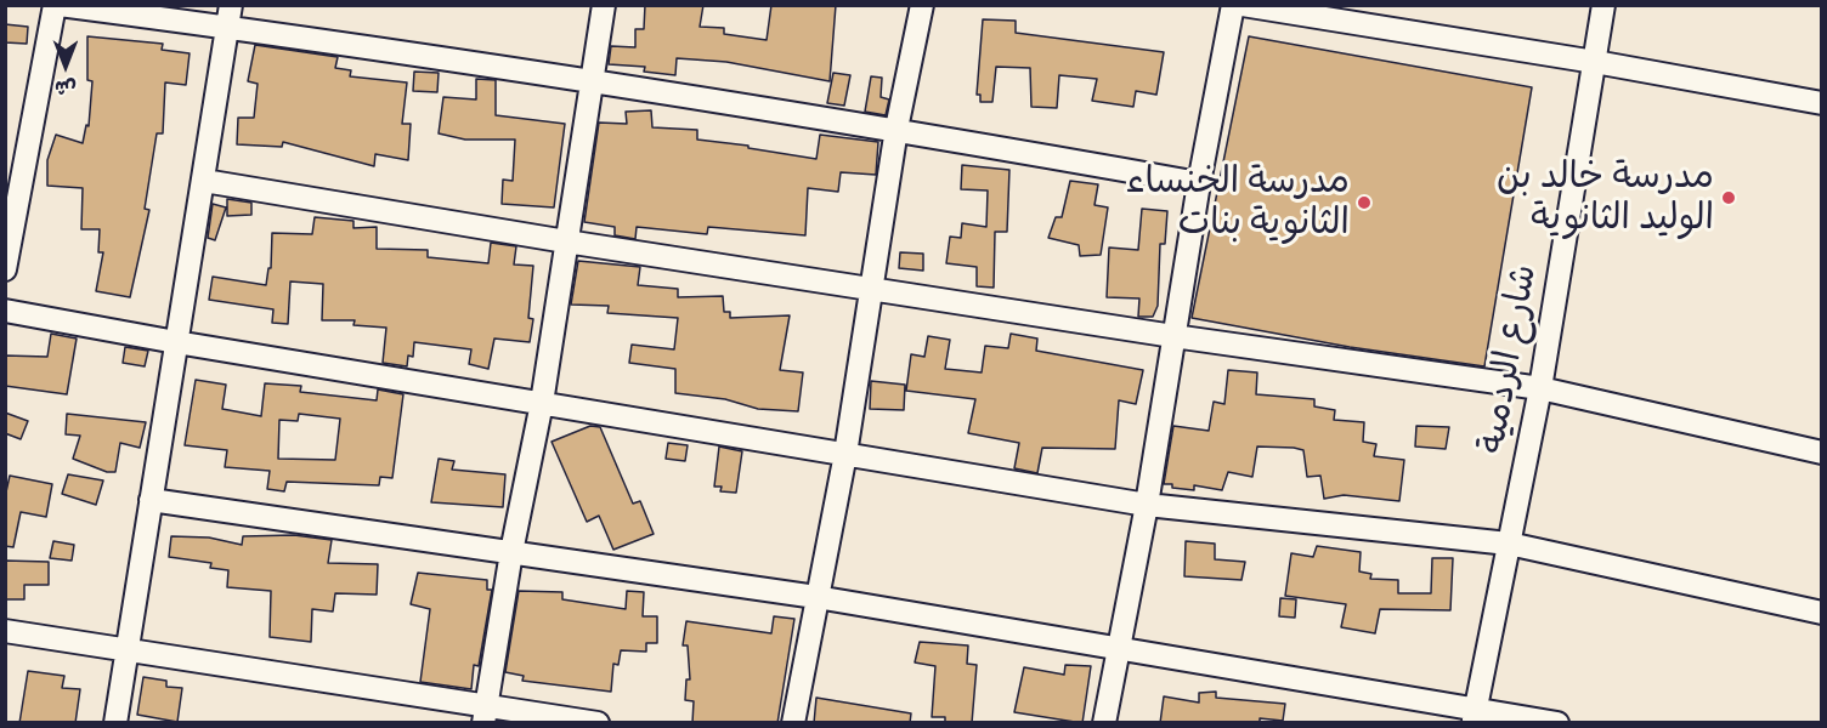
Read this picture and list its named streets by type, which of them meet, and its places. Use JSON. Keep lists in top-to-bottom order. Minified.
{"streets":{"street":["شارع الردمية"]},"places":["مدرسة خالد بن الوليد الثانوية","مدرسة الخنساء الثانوية بنات"],"north":"bottom"}
